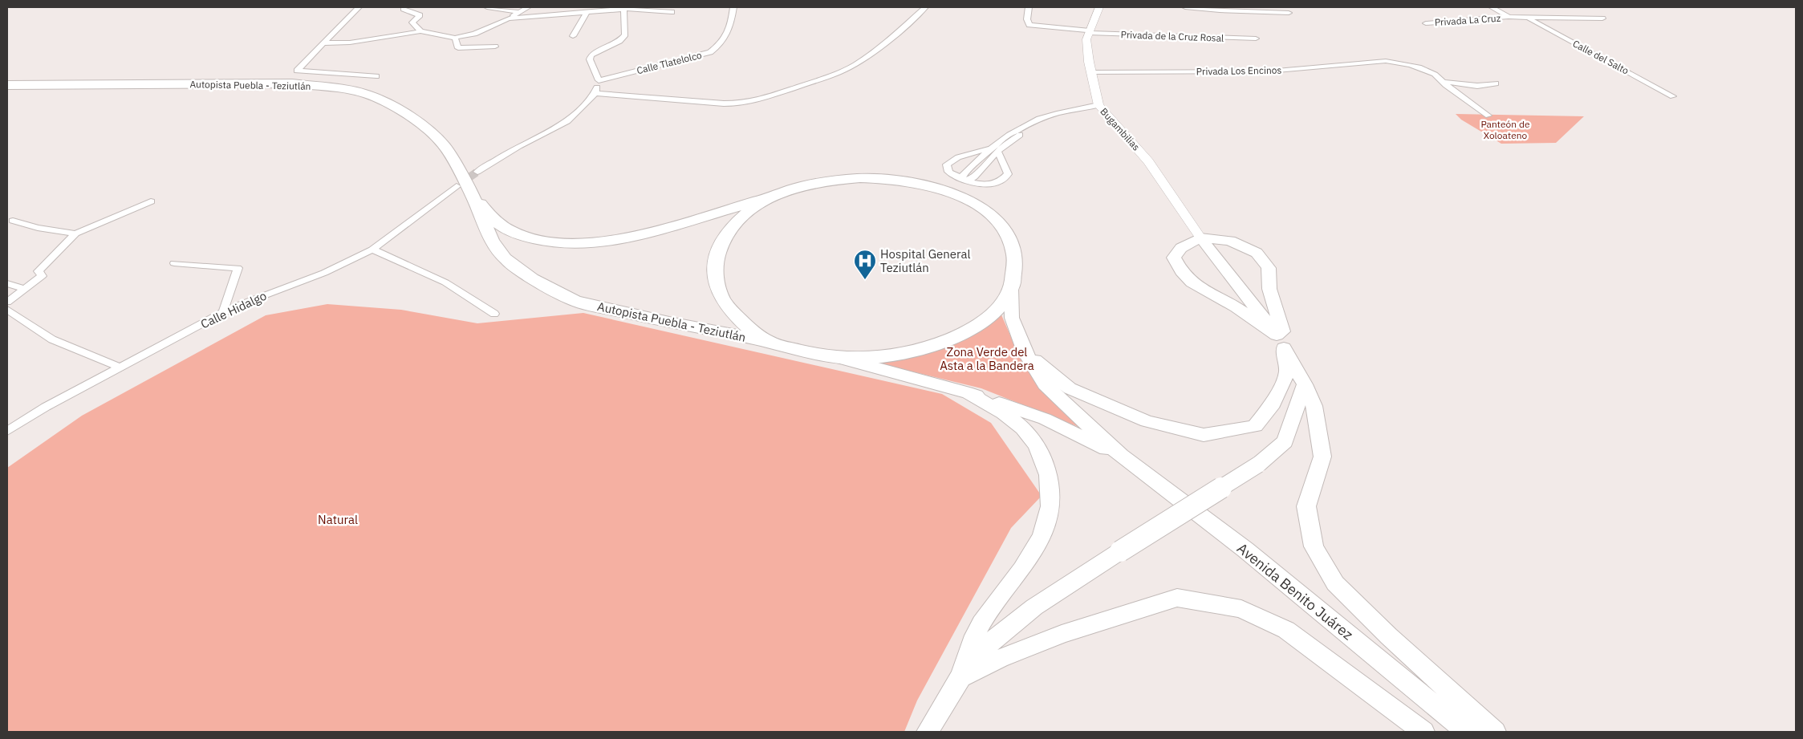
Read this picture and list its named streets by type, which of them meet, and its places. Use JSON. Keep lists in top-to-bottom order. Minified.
{"streets":{"highway":["Autopista Puebla - Teziutlán"],"main road":["Bugambilias","Avenida Benito Juárez"],"street":["Privada La Cruz","Privada de la Cruz Rosal","Calle del Salto","Calle Tlatelolco","Privada Los Encinos","Calle Hidalgo"]},"crossings":[["Privada La Cruz","Calle del Salto"],["Privada de la Cruz Rosal","Bugambilias"],["Privada Los Encinos","Bugambilias"]],"parks":["Panteón de Xoloateno","Zona Verde del Asta a la Bandera","Natural"],"places":{"hospital":["Hospital General Teziutlán"]}}
